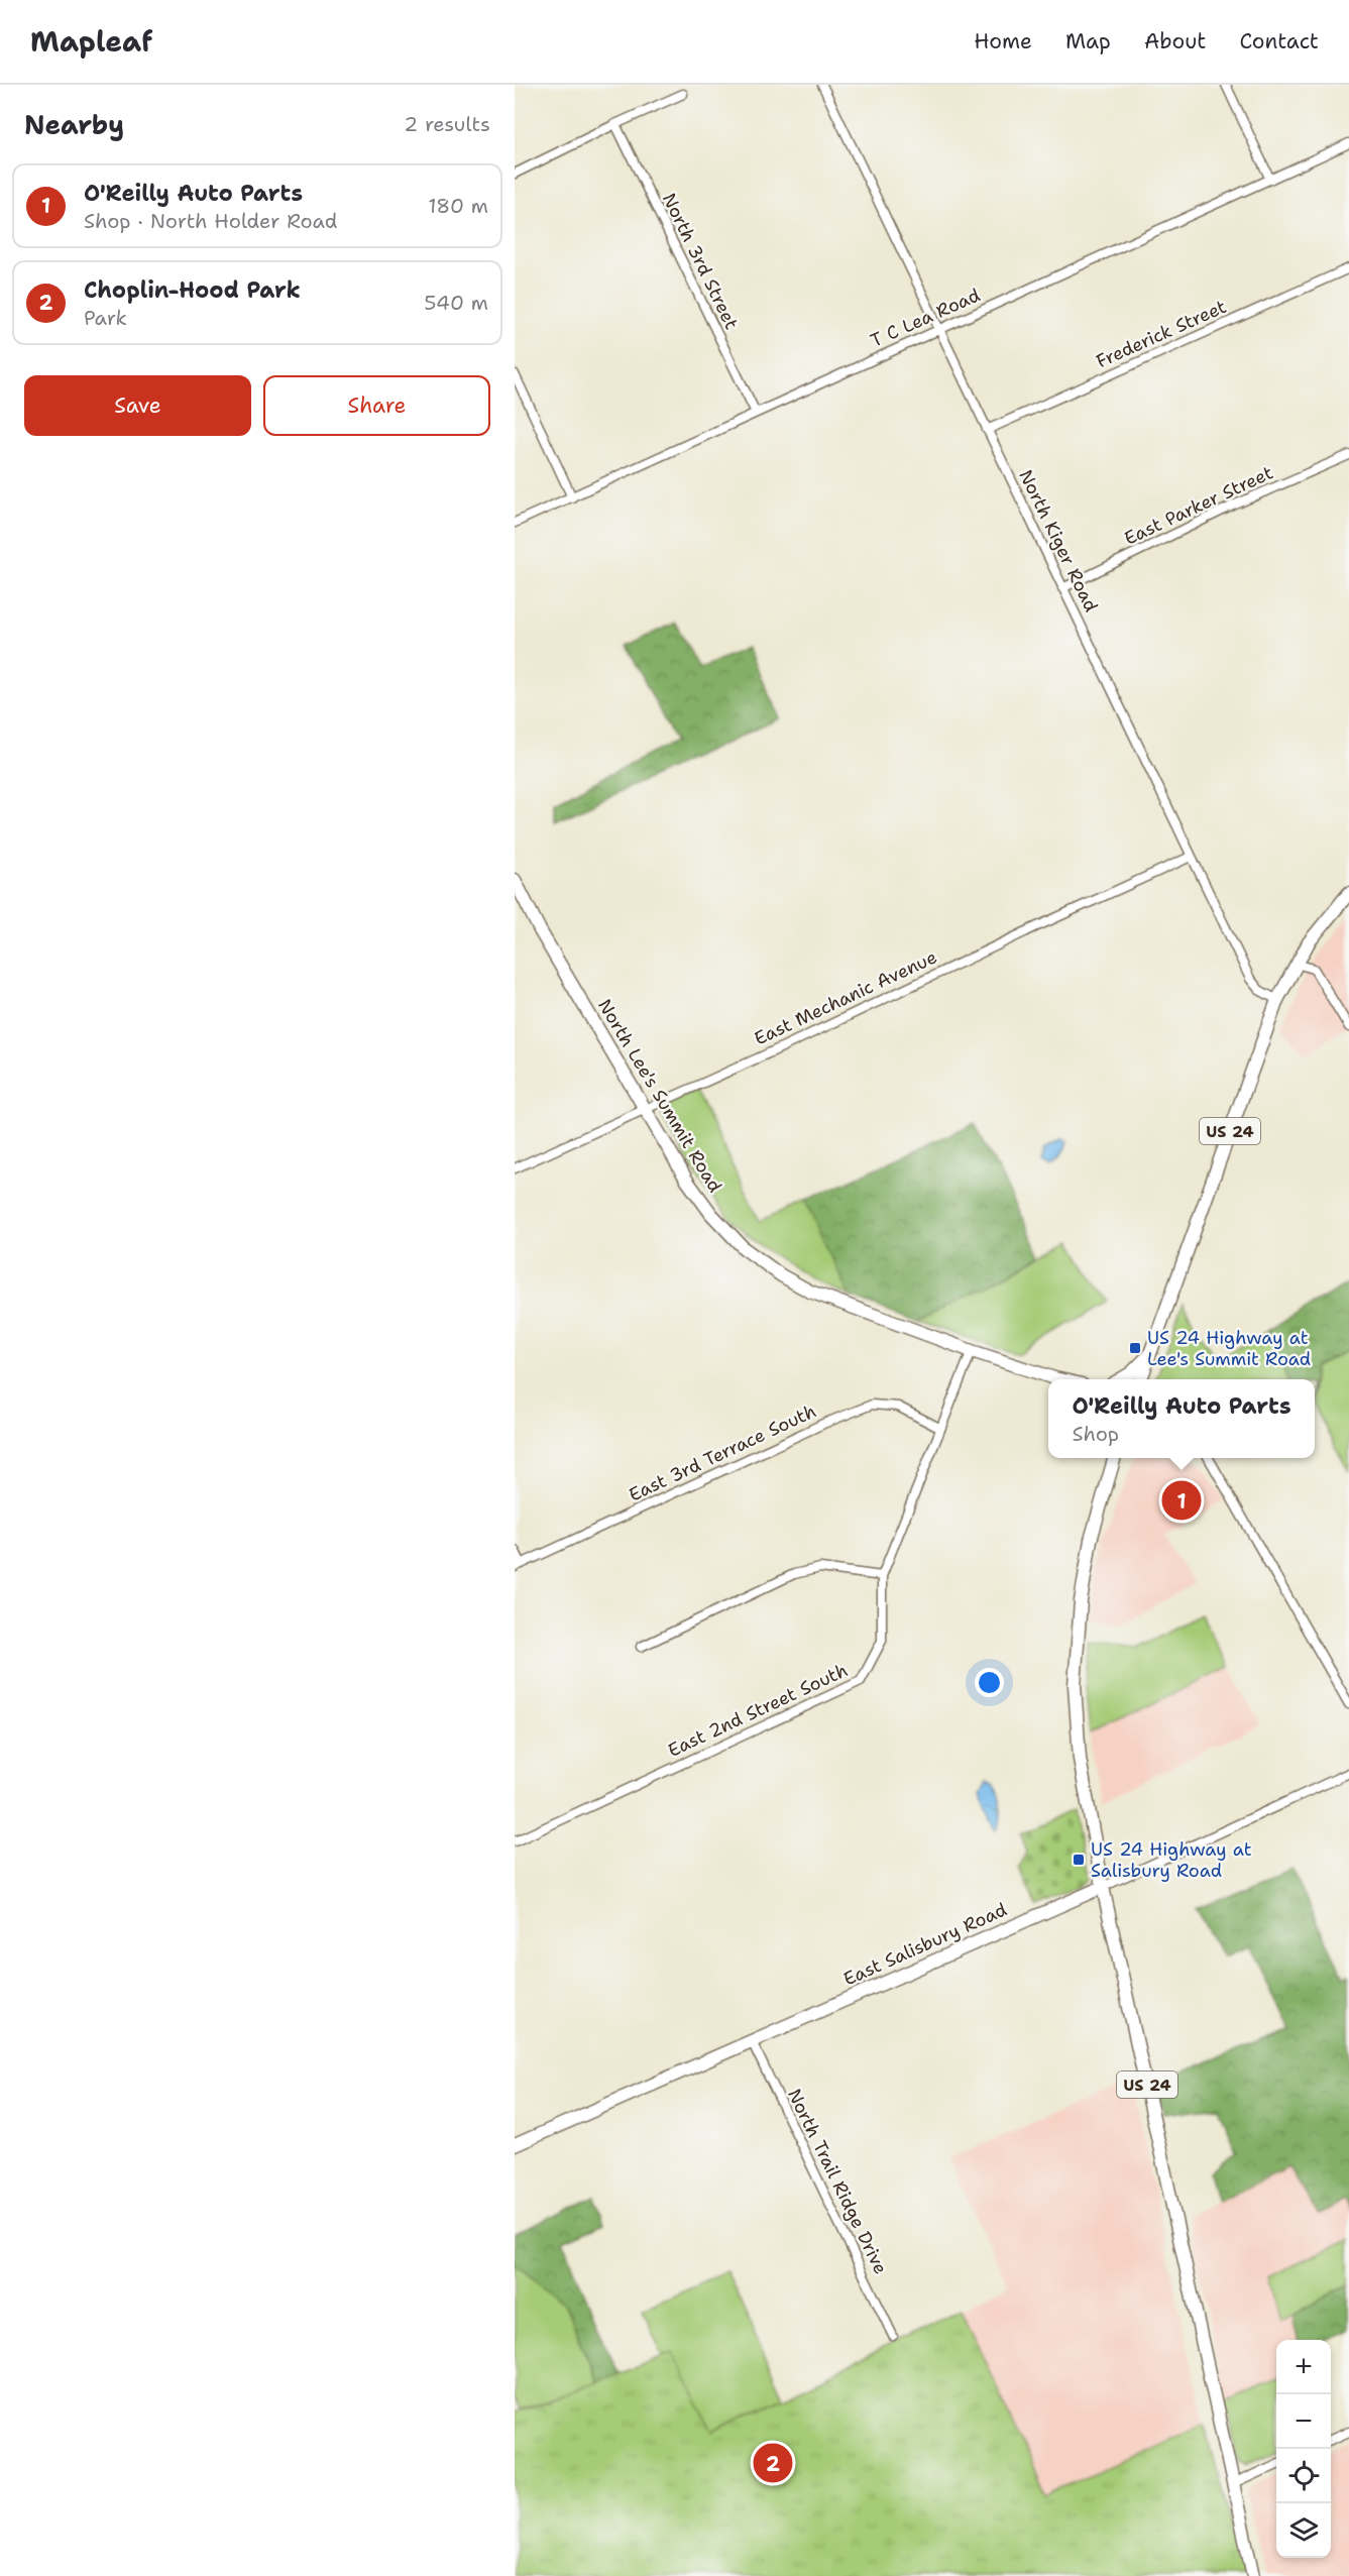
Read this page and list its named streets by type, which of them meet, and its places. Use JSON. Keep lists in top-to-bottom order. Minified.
{"streets":{"main road":["North Lee's Summit Road","US 24","East Salisbury Road"],"street":["North 3rd Street","T C Lea Road","Frederick Street","East Parker Street","North Kiger Road","East Mechanic Avenue","East 3rd Terrace South","East 2nd Street South","North Trail Ridge Drive"]},"crossings":[["North 3rd Street","T C Lea Road"],["T C Lea Road","North Kiger Road"],["Frederick Street","North Kiger Road"],["East Parker Street","North Kiger Road"],["North Kiger Road","East Mechanic Avenue"],["North Kiger Road","US 24"],["East Mechanic Avenue","North Lee's Summit Road"],["North Lee's Summit Road","East 2nd Street South"],["US 24","East Salisbury Road"],["East 3rd Terrace South","East 2nd Street South"],["East Salisbury Road","North Trail Ridge Drive"]],"places":{"transit":["US 24 Highway at Lee's Summit Road","US 24 Highway at Salisbury Road"]},"page":{"header":"Mapleaf","nav":["Home","Map","About","Contact"],"heading":["Nearby","2 results"],"list":[{"mark":"1","name":"O'Reilly Auto Parts","note":"Shop · North Holder Road","value":"180 m"},{"mark":"2","name":"Choplin-Hood Park","note":"Park","value":"540 m"}],"buttons":["Save","Share"],"popup":["O'Reilly Auto Parts","Shop"],"pins":["1","2"],"map_buttons":["+","−"]}}
